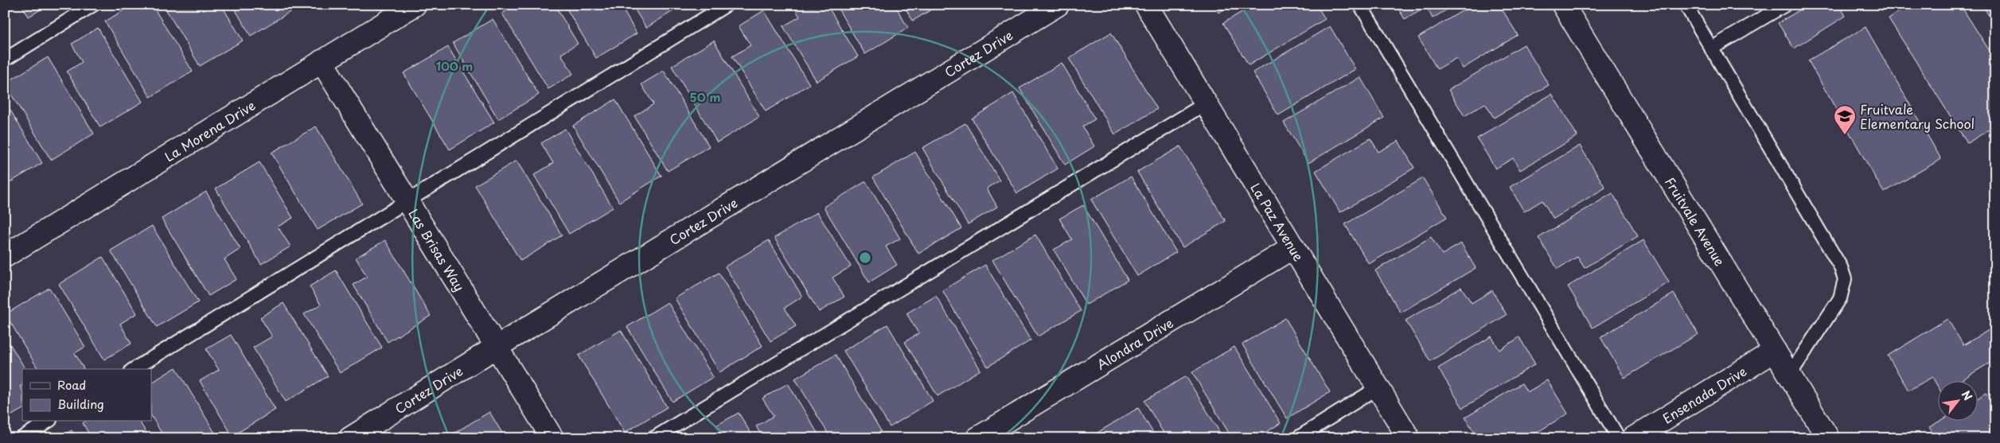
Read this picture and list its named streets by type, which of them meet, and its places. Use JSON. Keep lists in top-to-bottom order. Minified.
{"streets":{"street":["Cortez Drive","La Morena Drive","La Paz Avenue","Fruitvale Avenue","Las Brisas Way","Alondra Drive","Ensenada Drive"]},"crossings":[["Cortez Drive","Las Brisas Way"],["La Morena Drive","Las Brisas Way"],["La Paz Avenue","Alondra Drive"],["Fruitvale Avenue","Ensenada Drive"]],"places":{"school or university":["Fruitvale Elementary School"]},"legend":["Road","Building"],"north":"top right","rings":["100 m","50 m"]}
